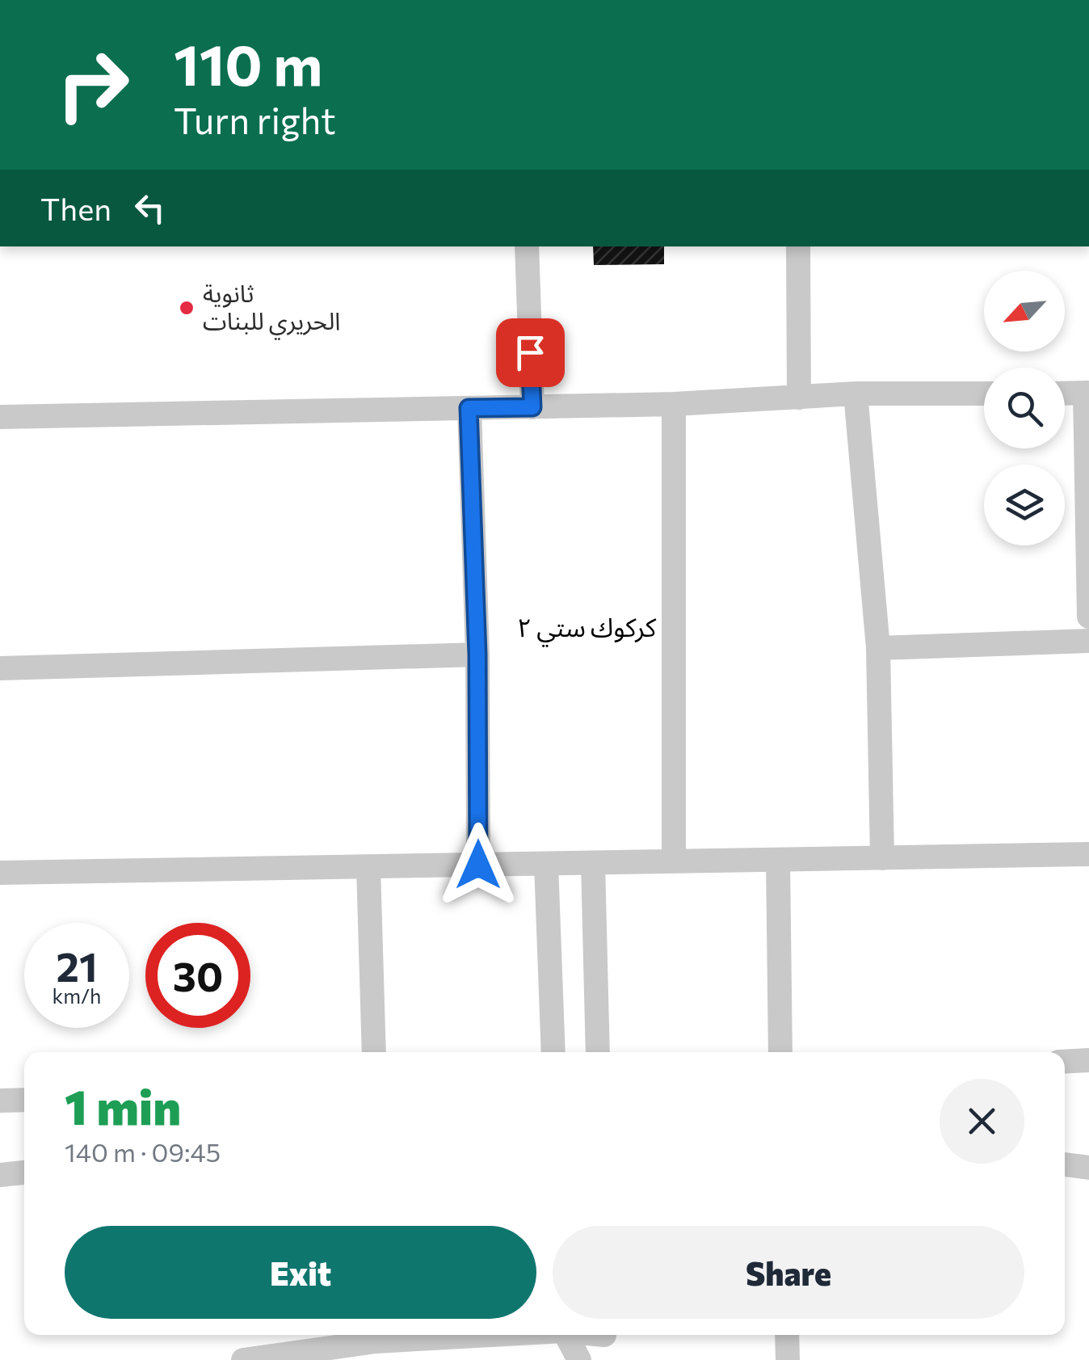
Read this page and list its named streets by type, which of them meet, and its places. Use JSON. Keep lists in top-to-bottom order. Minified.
{"districts":["كركوك ستي ٢"],"places":["ثانوية الحريري للبنات"],"north":"bottom left","page":{"turn":["110 m","Turn right"],"then":"Then","speed":"21 km/h","limit":"30","heading":["1 min","140 m · 09:45"],"buttons":["Exit","Share"]}}
